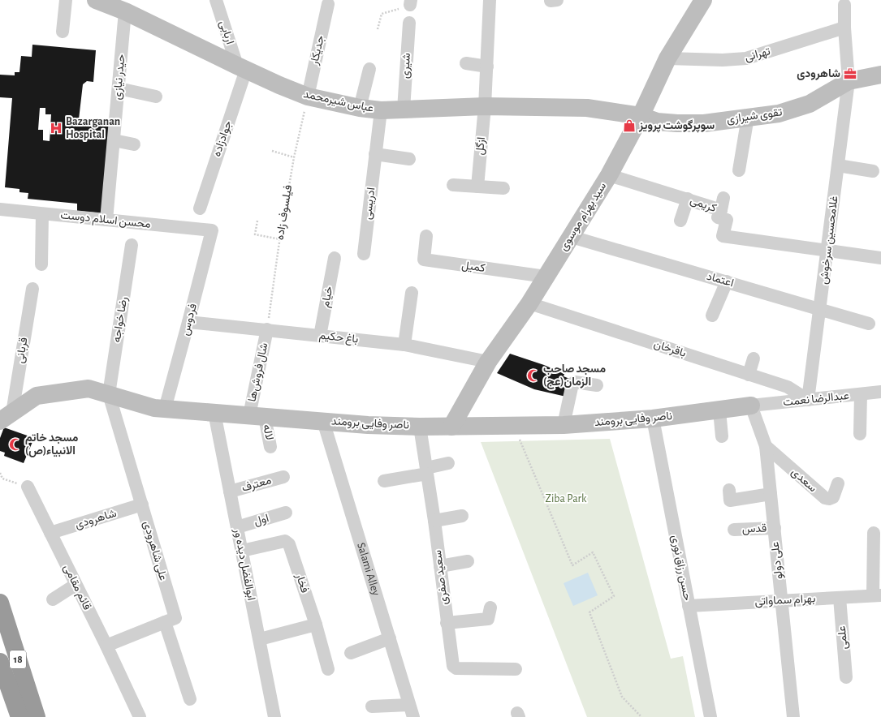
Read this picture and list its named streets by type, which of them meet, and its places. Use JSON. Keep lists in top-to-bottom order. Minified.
{"streets":{"highway":["18"],"street":["اربابی","جدیکار","تهرانی","شیری","حیدر نیازی","عباس شیرمحمد","تقوی شیرازی","جوادزاده","ازگل","ادریسی","کریمی","سید بهرام موسوی","محسن اسلام دوست","غلامحسین سرخوش","کمیل","اعتماد","خیام","رضا خواجه","فردوس","باغ حکیم","باقرخان","قربانی","شال فروش‌ها","عبدالرضا نعمت","ناصر وفایی برومند","لاله","سعدی","معترف","شاهرودی","اول","قدس","علی شاهرودی","علی دولو","ابوالفضل دیده ور","حسن رزاق نوری","Salami Alley","سعید صفری","فخار","قائم مقامی","بهرام سماواتی","علمی"],"path":["فیلسوف زاده"]},"crossings":[["اربابی","عباس شیرمحمد"],["اربابی","جوادزاده"],["جدیکار","عباس شیرمحمد"],["جدیکار","فیلسوف زاده"],["تهرانی","سید بهرام موسوی"],["شیری","عباس شیرمحمد"],["حیدر نیازی","عباس شیرمحمد"],["حیدر نیازی","محسن اسلام دوست"],["عباس شیرمحمد","تقوی شیرازی"],["عباس شیرمحمد","جوادزاده"],["عباس شیرمحمد","ازگل"],["عباس شیرمحمد","ادریسی"],["عباس شیرمحمد","فیلسوف زاده"],["عباس شیرمحمد","سید بهرام موسوی"],["تقوی شیرازی","سید بهرام موسوی"],["تقوی شیرازی","غلامحسین سرخوش"],["کریمی","سید بهرام موسوی"],["کریمی","غلامحسین سرخوش"],["فیلسوف زاده","باغ حکیم"],["فیلسوف زاده","شال فروش‌ها"],["سید بهرام موسوی","کمیل"],["سید بهرام موسوی","اعتماد"],["سید بهرام موسوی","باغ حکیم"],["سید بهرام موسوی","باقرخان"],["سید بهرام موسوی","ناصر وفایی برومند"],["محسن اسلام دوست","فردوس"],["غلامحسین سرخوش","اعتماد"],["غلامحسین سرخوش","باقرخان"],["غلامحسین سرخوش","عبدالرضا نعمت"],["خیام","باغ حکیم"],["رضا خواجه","ناصر وفایی برومند"],["رضا خواجه","علی شاهرودی"],["فردوس","باغ حکیم"],["فردوس","ناصر وفایی برومند"],["باغ حکیم","شال فروش‌ها"],["باقرخان","عبدالرضا نعمت"],["قربانی","ناصر وفایی برومند"],["شال فروش‌ها","ناصر وفایی برومند"],["شال فروش‌ها","لاله"],["عبدالرضا نعمت","ناصر وفایی برومند"],["عبدالرضا نعمت","علی دولو"],["ناصر وفایی برومند","لاله"],["ناصر وفایی برومند","علی شاهرودی"],["ناصر وفایی برومند","علی دولو"],["ناصر وفایی برومند","ابوالفضل دیده ور"],["ناصر وفایی برومند","حسن رزاق نوری"],["ناصر وفایی برومند","Salami Alley"],["ناصر وفایی برومند","سعید صفری"],["سعدی","علی دولو"],["معترف","ابوالفضل دیده ور"],["شاهرودی","علی شاهرودی"],["شاهرودی","قائم مقامی"],["اول","ابوالفضل دیده ور"],["قدس","علی دولو"],["علی دولو","بهرام سماواتی"],["ابوالفضل دیده ور","فخار"],["حسن رزاق نوری","بهرام سماواتی"],["بهرام سماواتی","علمی"]],"parks":["Ziba Park"],"places":{"office":["شاهرودی"],"shop":["سوپرگوشت پرویز"],"hospital":["Bazarganan Hospital"],"mosque":["مسجد صاحب الزمان(عج)","مسجد خاتم الانبیاء(ص)"]}}
